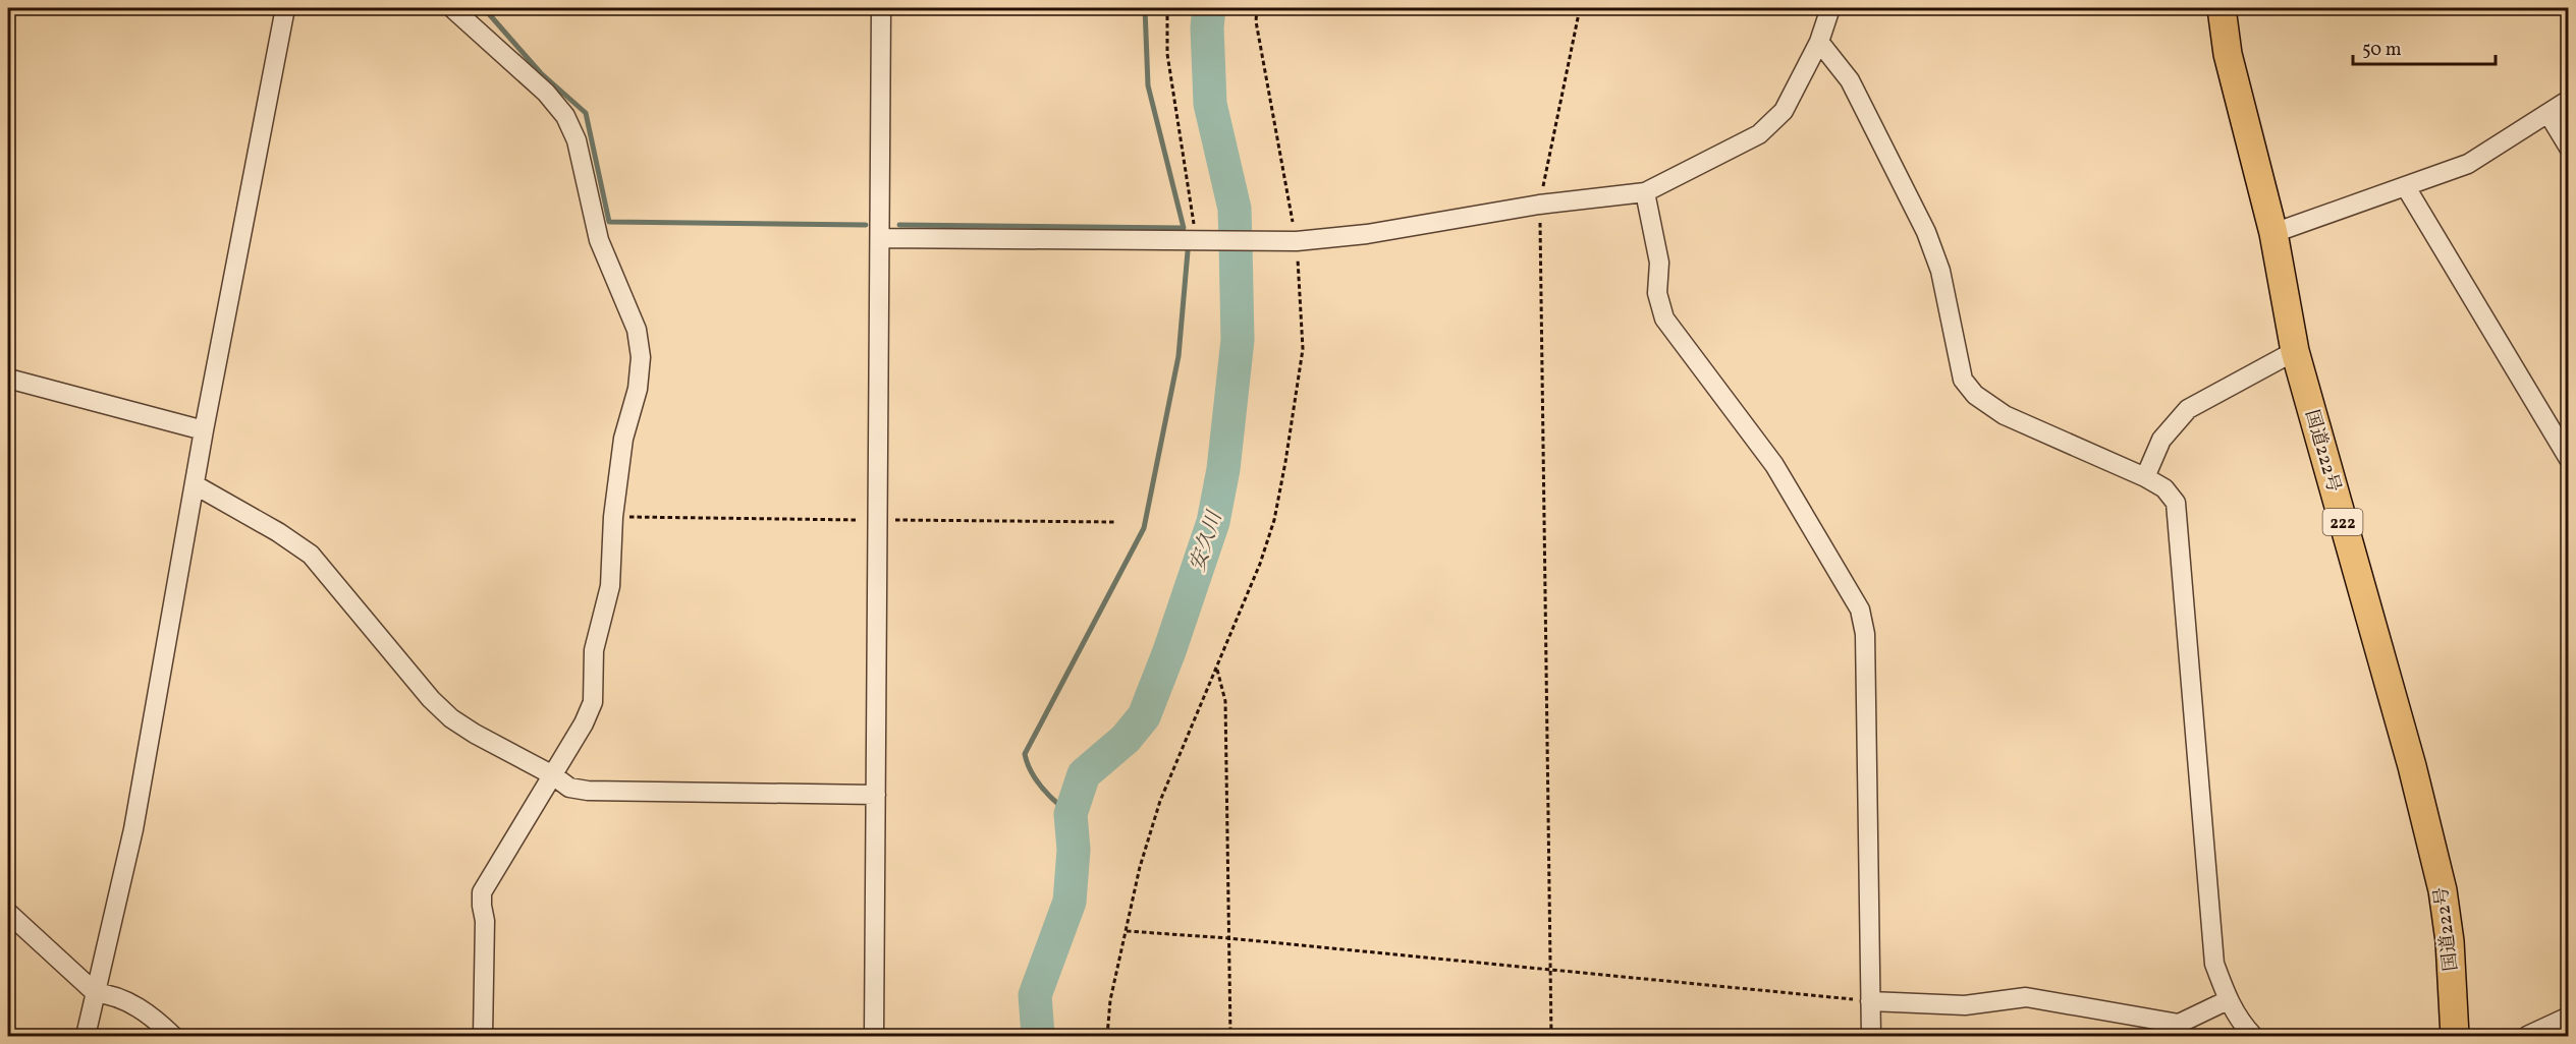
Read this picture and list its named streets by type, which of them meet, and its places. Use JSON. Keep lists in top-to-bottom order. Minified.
{"streets":{"highway":["国道222号","222"]},"water":["安久川"],"scale_bar":"50 m"}
